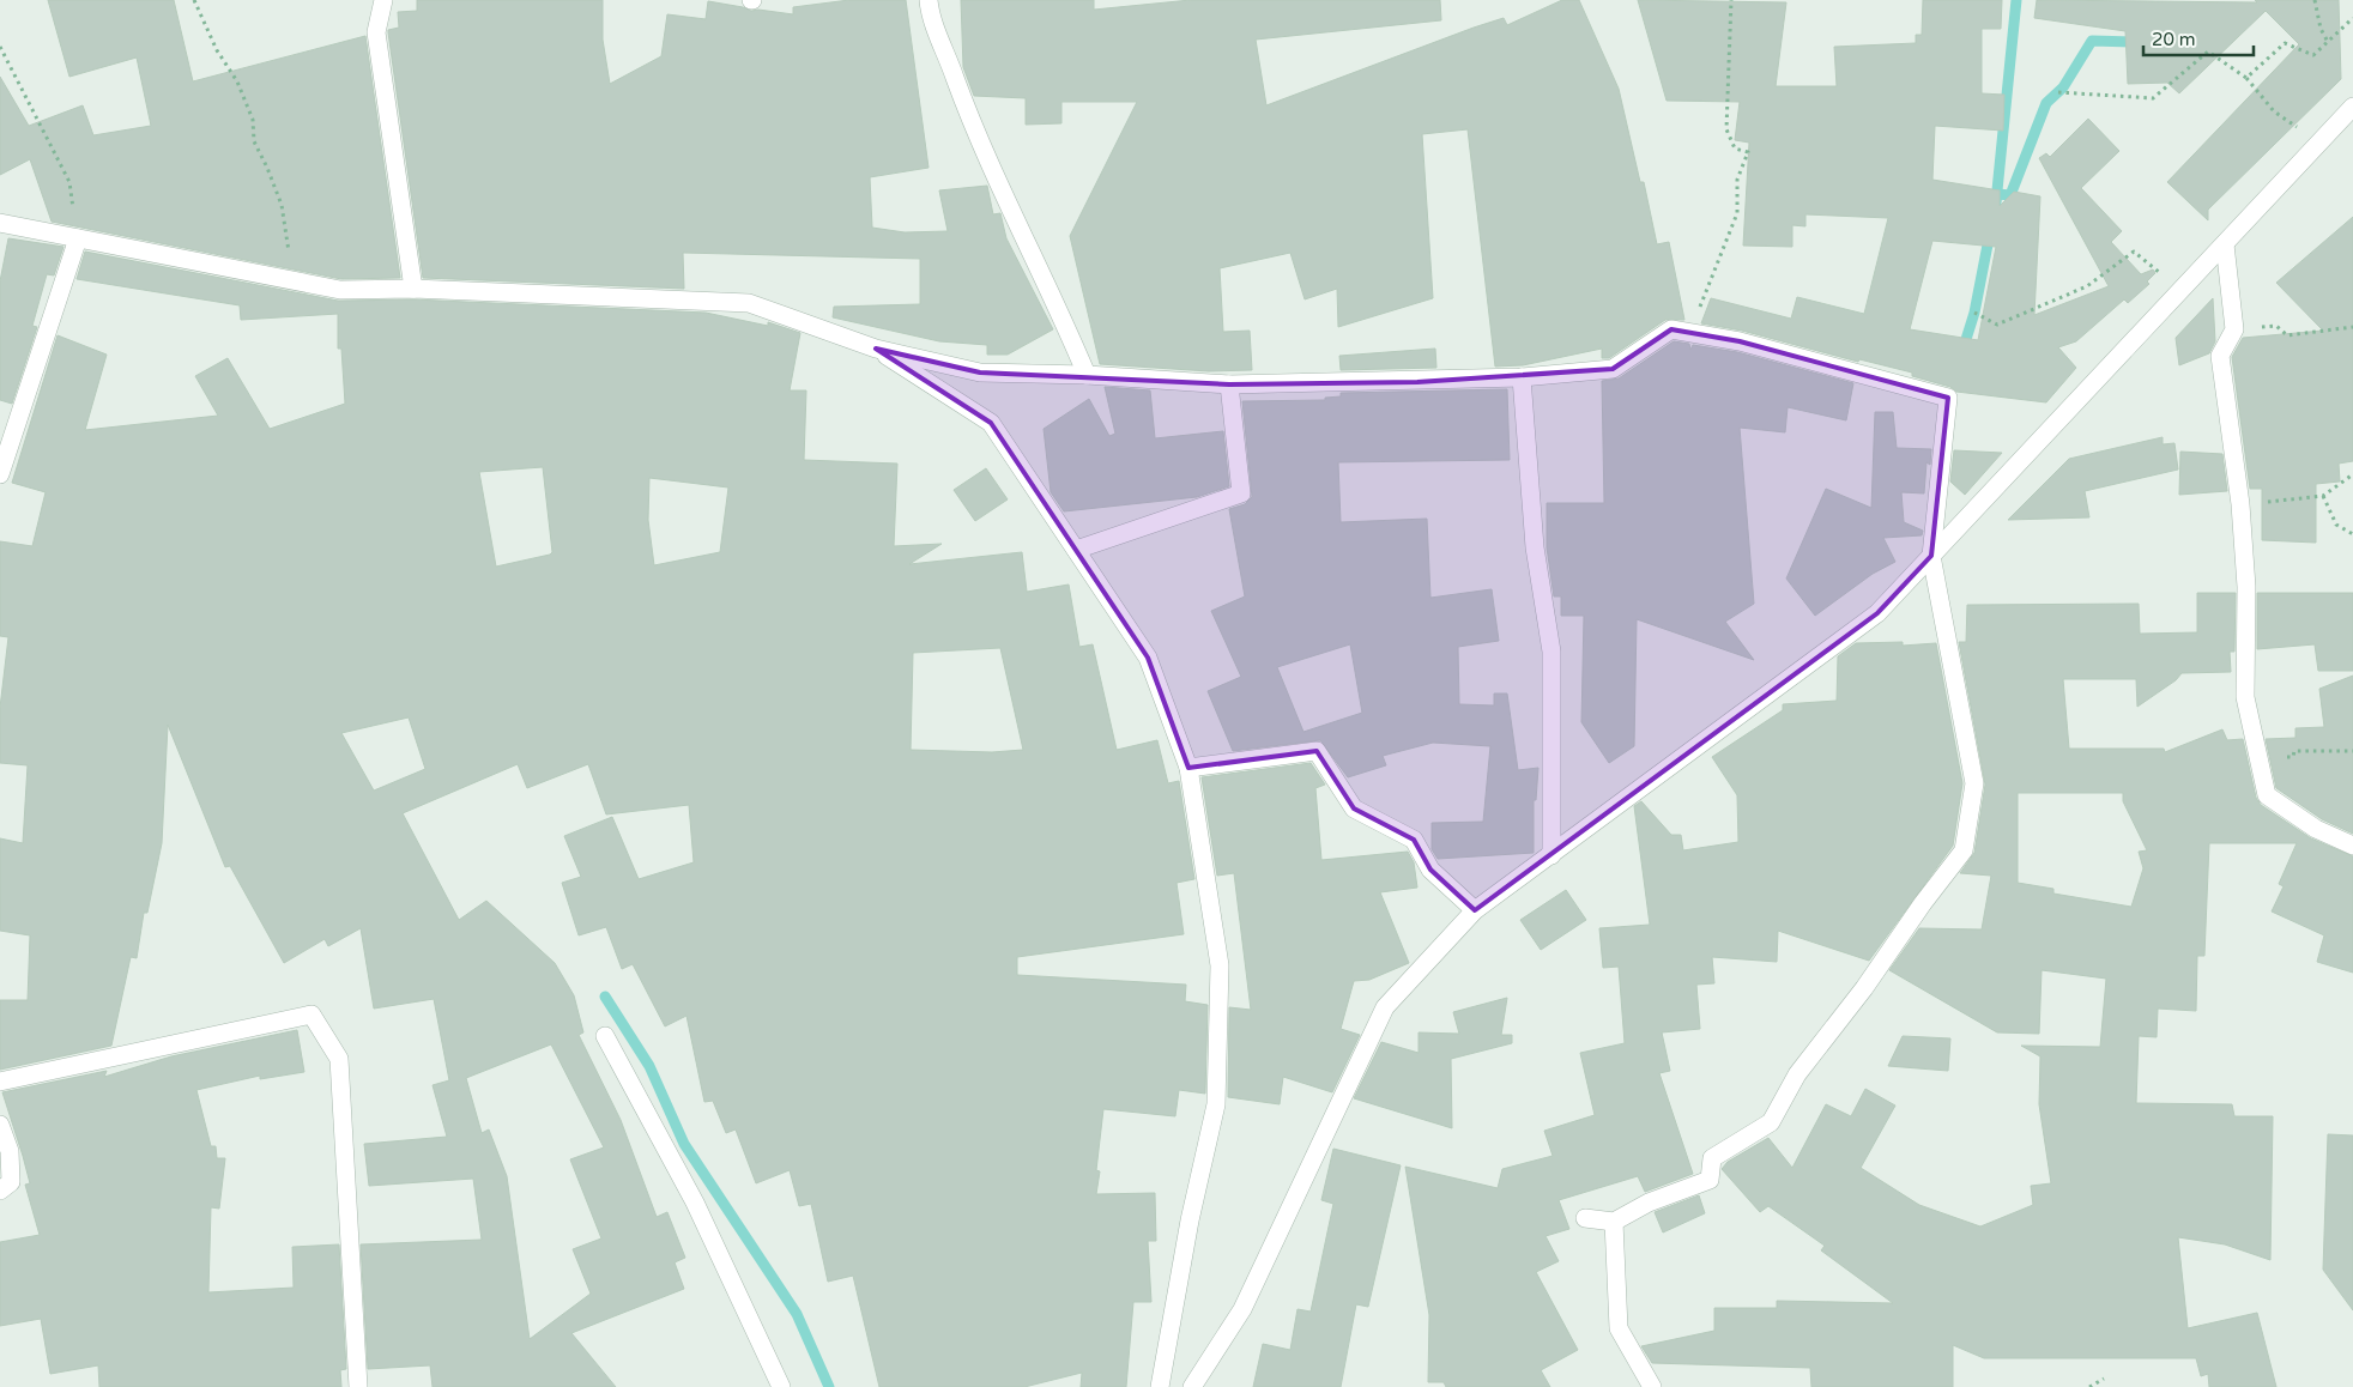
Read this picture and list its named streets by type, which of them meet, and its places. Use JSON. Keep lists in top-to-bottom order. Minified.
{"scale_bar":"20 m"}
